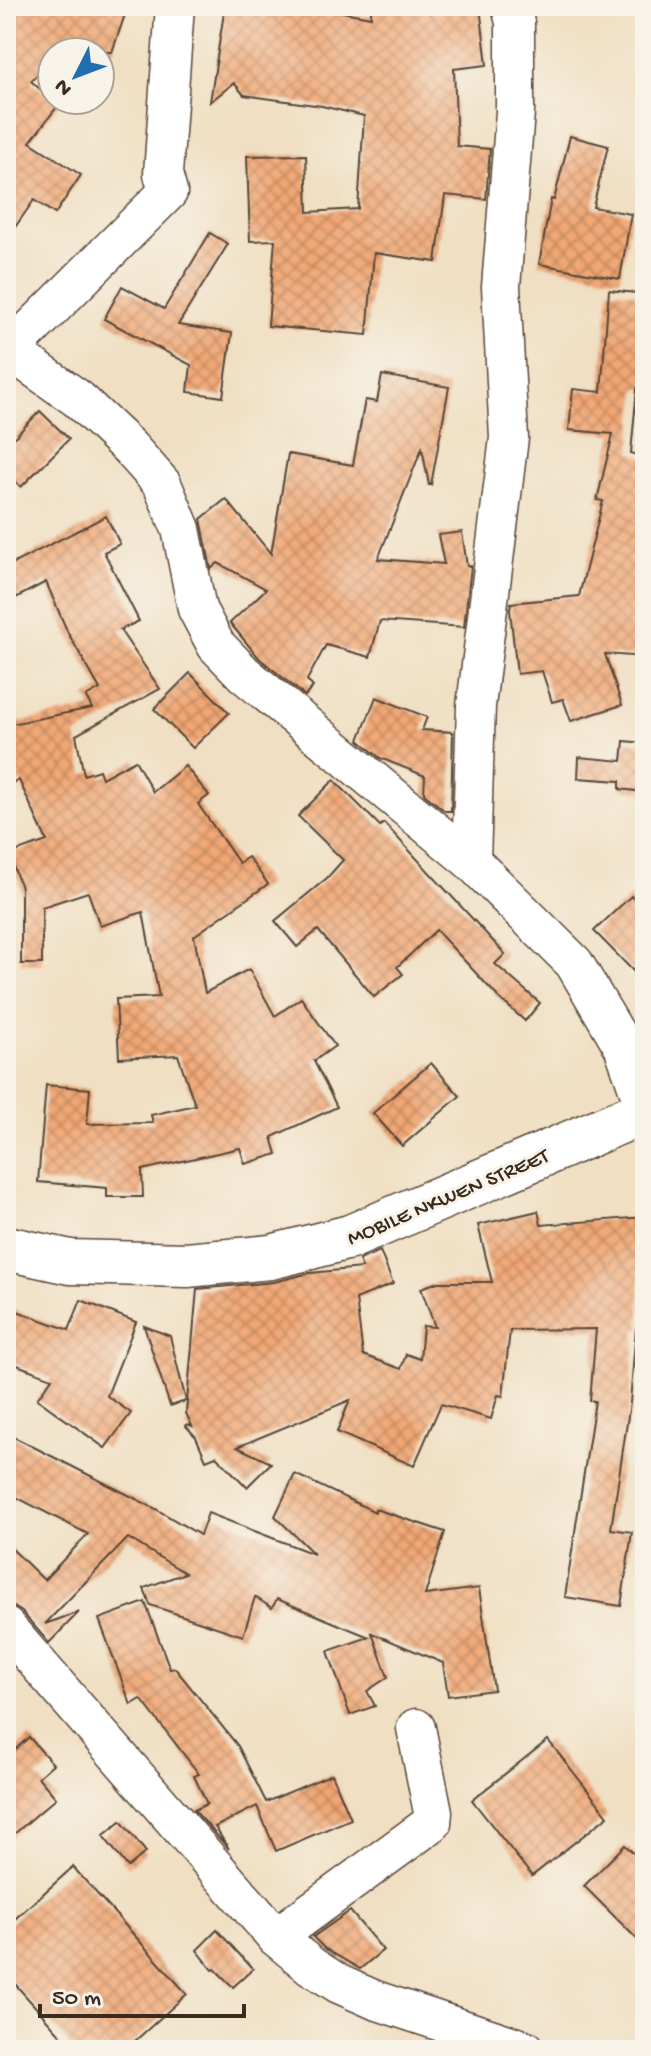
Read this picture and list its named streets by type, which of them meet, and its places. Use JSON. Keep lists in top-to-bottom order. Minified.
{"streets":{"highway":["MOBILE NKWEN STREET"]},"scale_bar":"50 m","north":"bottom left"}
